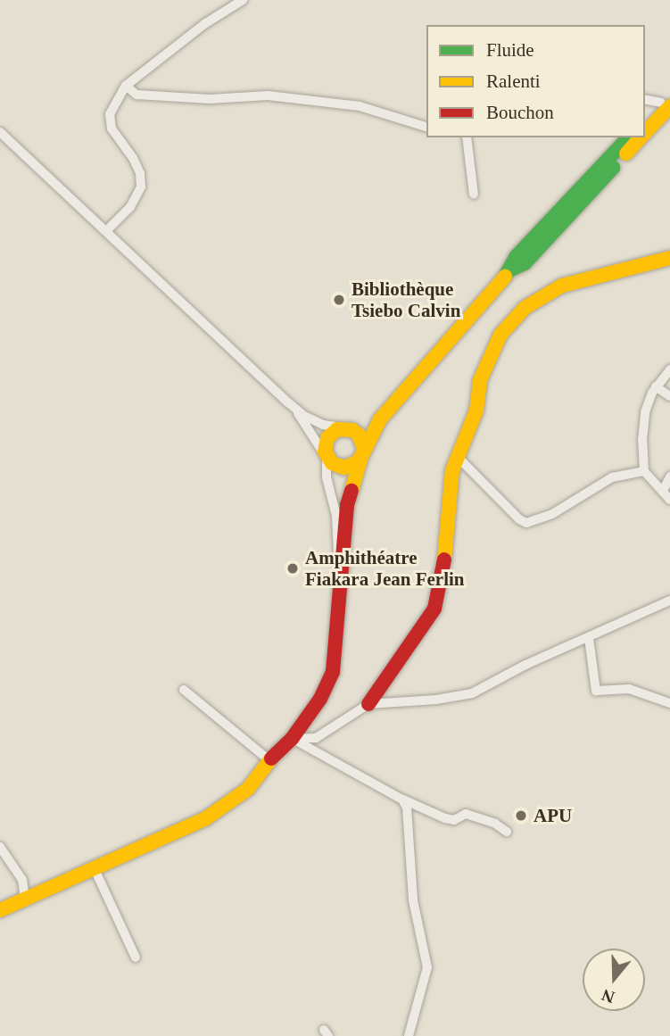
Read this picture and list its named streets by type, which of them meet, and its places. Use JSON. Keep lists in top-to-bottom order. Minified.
{"places":["Bibliothèque Tsiebo Calvin","Amphithéatre Fiakara Jean Ferlin","APU"],"legend":["Fluide","Ralenti","Bouchon"],"north":"bottom"}
